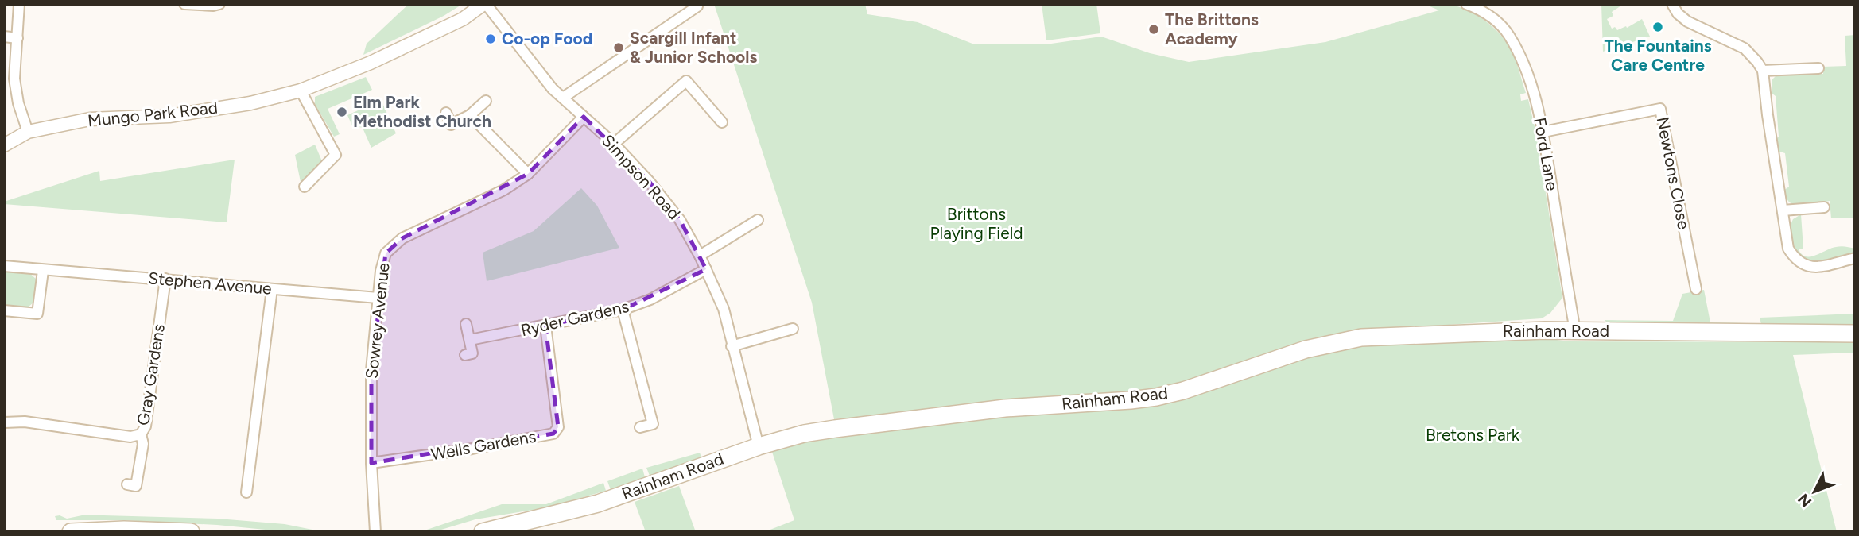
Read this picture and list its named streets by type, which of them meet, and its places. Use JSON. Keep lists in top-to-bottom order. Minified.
{"streets":{"main road":["Rainham Road"],"street":["Mungo Park Road","Ford Lane","Newtons Close","Simpson Road","Stephen Avenue","Ryder Gardens","Sowrey Avenue","Gray Gardens","Wells Gardens"]},"crossings":[["Mungo Park Road","Simpson Road"],["Ford Lane","Newtons Close"],["Ford Lane","Rainham Road"],["Simpson Road","Ryder Gardens"],["Simpson Road","Sowrey Avenue"],["Simpson Road","Rainham Road"],["Stephen Avenue","Sowrey Avenue"],["Stephen Avenue","Gray Gardens"],["Ryder Gardens","Wells Gardens"],["Sowrey Avenue","Wells Gardens"]],"parks":["Brittons Playing Field","Bretons Park"],"places":["The Fountains Care Centre","The Brittons Academy","Co-op Food","Scargill Infant & Junior Schools","Elm Park Methodist Church"],"north":"bottom left"}
